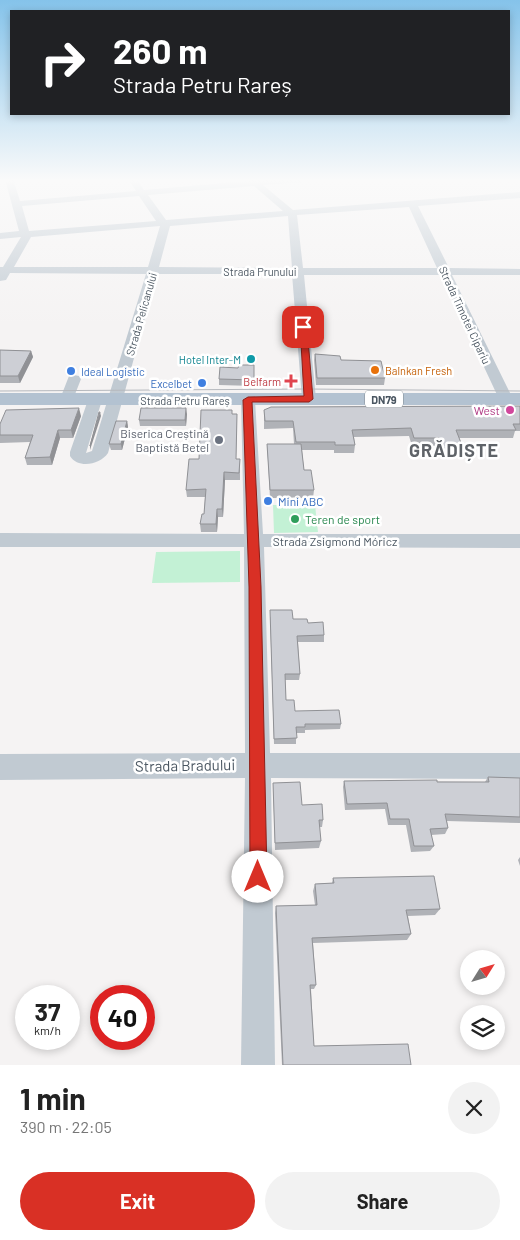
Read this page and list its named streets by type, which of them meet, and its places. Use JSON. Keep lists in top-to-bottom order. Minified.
{"streets":{"main road":["DN79","Strada Petru Rareș"],"street":["Strada Prunului","Strada Pelicanului","Strada Timotei Cipariu","Strada Zsigmond Móricz","Strada Bradului"]},"crossings":[["Strada Prunului","Strada Pelicanului"],["Strada Prunului","Strada Timotei Cipariu"],["Strada Pelicanului","Strada Petru Rareș"],["Strada Timotei Cipariu","Strada Petru Rareș"]],"districts":["GRĂDIȘTE"],"places":{"other":["Hotel Inter-M","Balnkan Fresh","Ideal Logistic","Excelbet","West","Biserica Creștină Baptistă Betel","Mini ABC","Teren de sport"],"health":["Belfarm"]},"north":"top right","page":{"turn":["260 m","Strada Petru Rareș"],"speed":"37 km/h","limit":"40","heading":["1 min","390 m · 22:05"],"buttons":["Exit","Share"]}}
